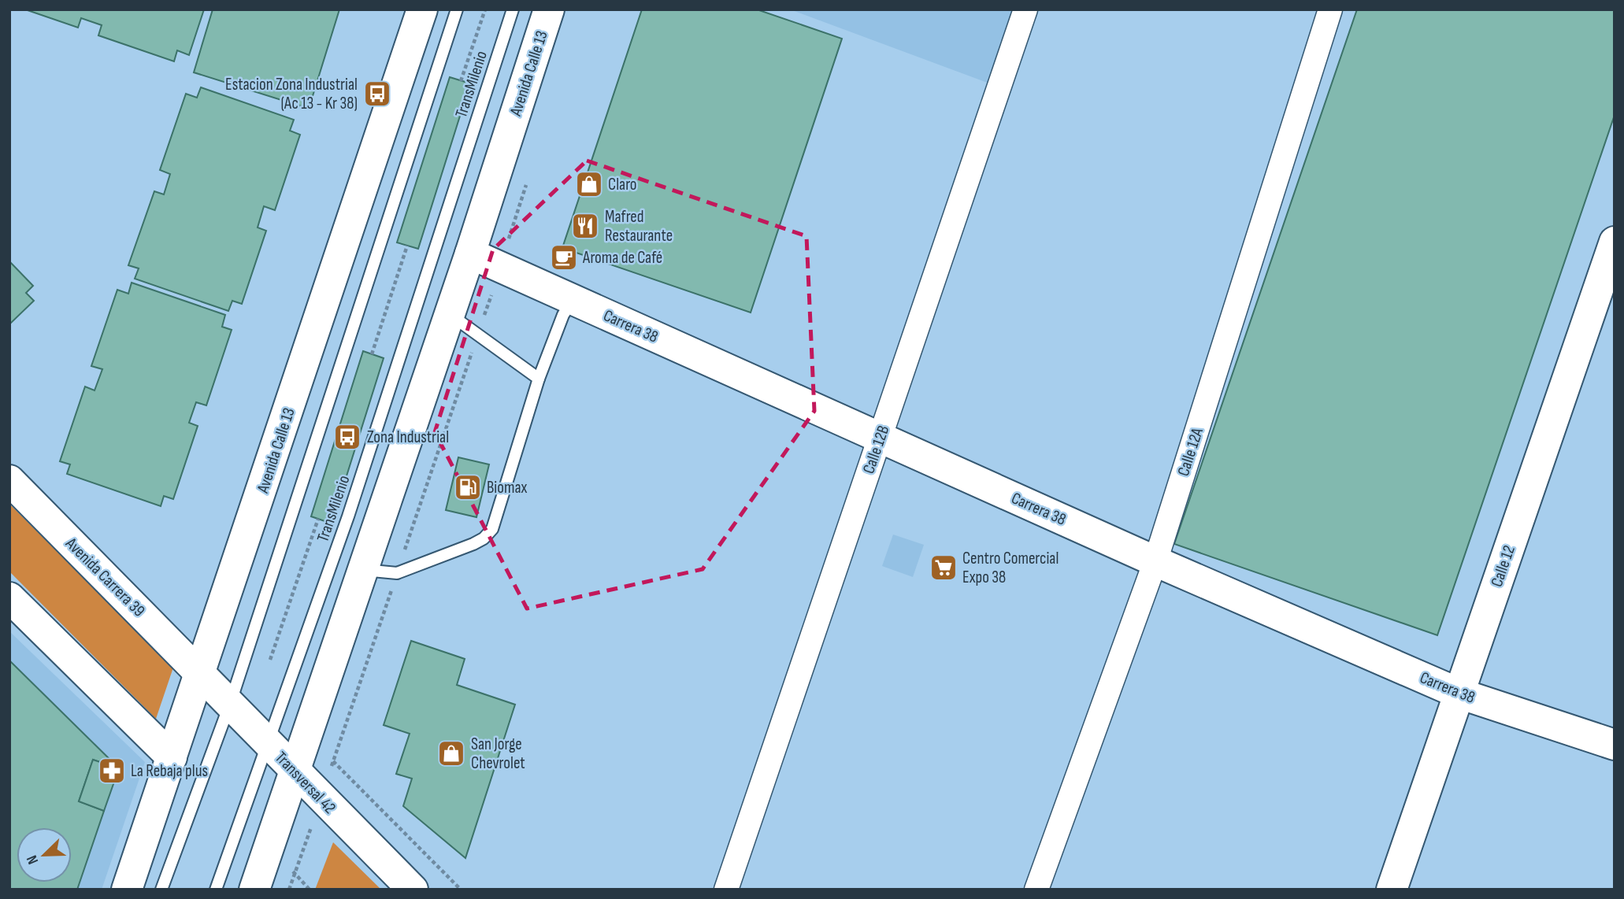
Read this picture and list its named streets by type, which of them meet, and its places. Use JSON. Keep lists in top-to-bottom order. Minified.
{"streets":{"street":["Avenida Calle 13","Carrera 38","Calle 12B","Calle 12A","Calle 12","Avenida Carrera 39","Transversal 42"],"lane":["TransMilenio"]},"crossings":[["Avenida Calle 13","Carrera 38"],["Avenida Calle 13","Avenida Carrera 39"],["Avenida Calle 13","Transversal 42"],["TransMilenio","Transversal 42"],["Carrera 38","Calle 12B"],["Carrera 38","Calle 12A"],["Carrera 38","Calle 12"],["Avenida Carrera 39","Transversal 42"]],"places":{"bus stop":["Estacion Zona Industrial (Ac 13 - Kr 38)","Zona Industrial"],"shop":["Claro","San Jorge Chevrolet"],"restaurant":["Mafred Restaurante"],"cafe":["Aroma de Café"],"fuel station":["Biomax"],"supermarket":["Centro Comercial Expo 38"],"pharmacy":["La Rebaja plus"]},"north":"bottom left"}
